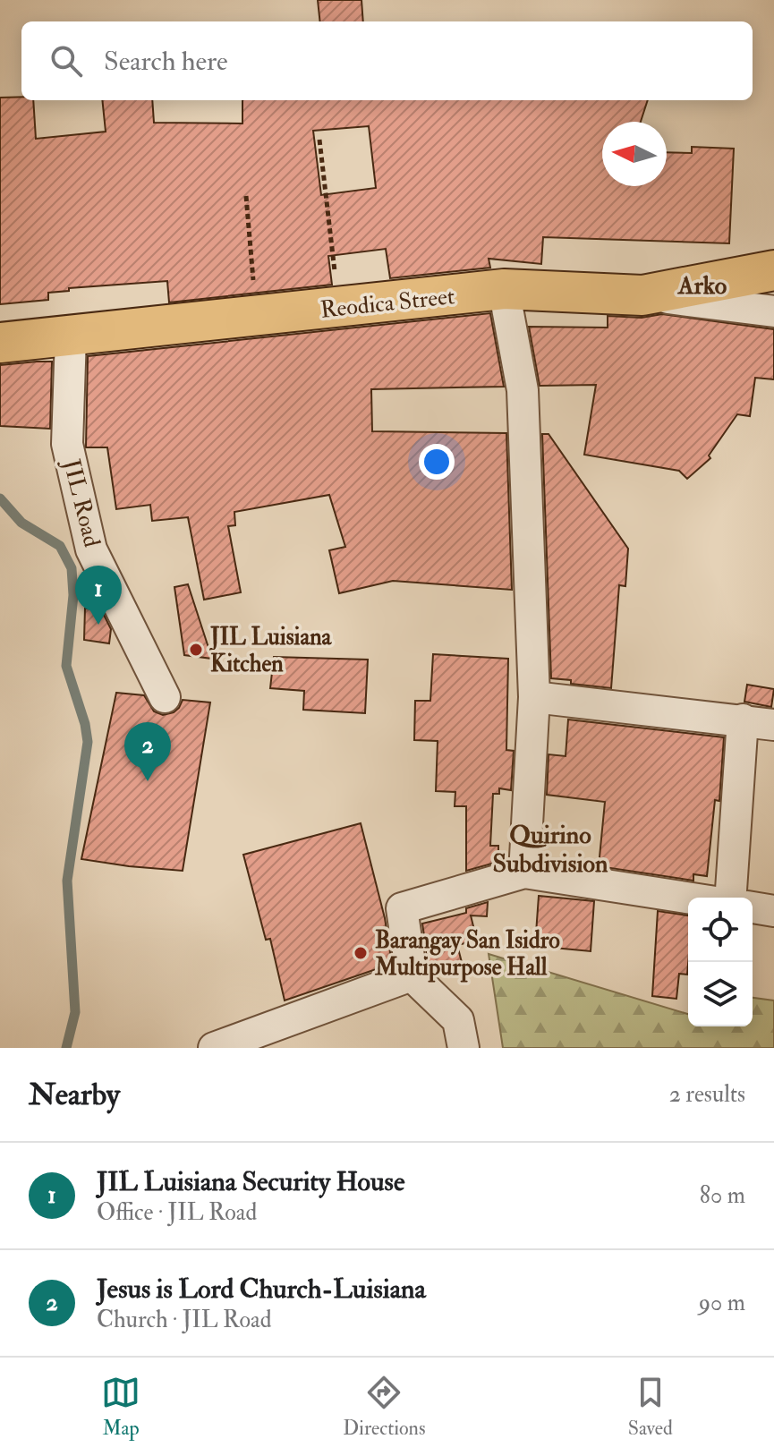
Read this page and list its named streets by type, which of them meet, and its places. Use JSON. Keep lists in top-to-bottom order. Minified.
{"streets":{"main road":["Reodica Street"],"street":["JIL Road"]},"crossings":[["Reodica Street","JIL Road"]],"districts":["Arko","Quirino Subdivision"],"places":["JIL Luisiana Kitchen","Barangay San Isidro Multipurpose Hall"],"north":"left","page":{"search":"Search here","pins":["1","2"],"heading":["Nearby","2 results"],"list":[{"mark":"1","name":"JIL Luisiana Security House","note":"Office · JIL Road","value":"80 m"},{"mark":"2","name":"Jesus is Lord Church-Luisiana","note":"Church · JIL Road","value":"90 m"}],"nav":["Map","Directions","Saved"]}}
